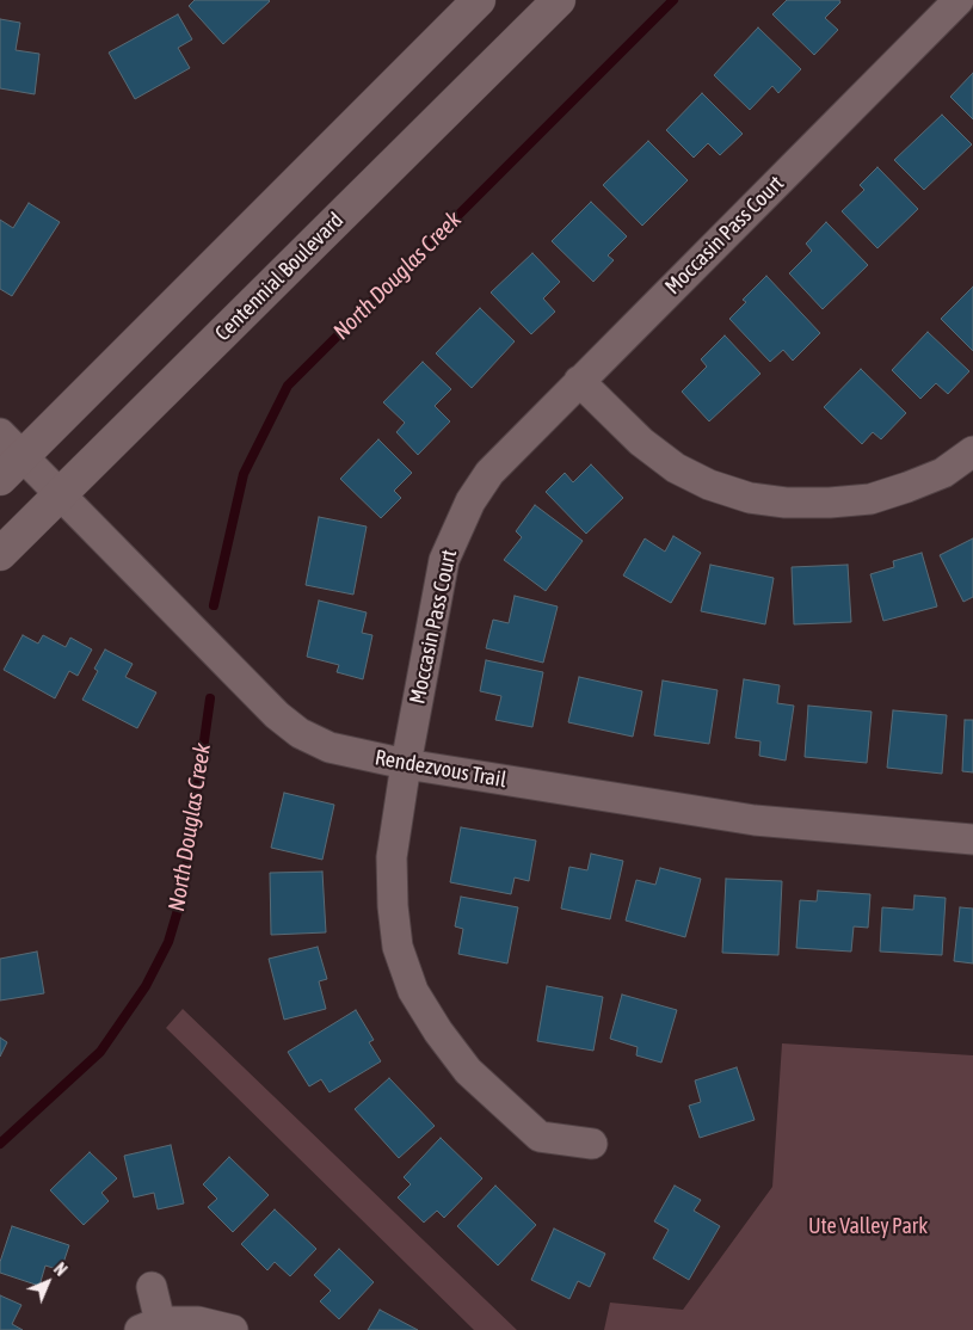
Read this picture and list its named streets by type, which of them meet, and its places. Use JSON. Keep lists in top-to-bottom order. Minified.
{"streets":{"main road":["Centennial Boulevard"],"street":["Moccasin Pass Court","Rendezvous Trail"]},"crossings":[["Moccasin Pass Court","Rendezvous Trail"],["Centennial Boulevard","Rendezvous Trail"]],"water":["North Douglas Creek"],"parks":["Ute Valley Park"],"north":"top right"}
